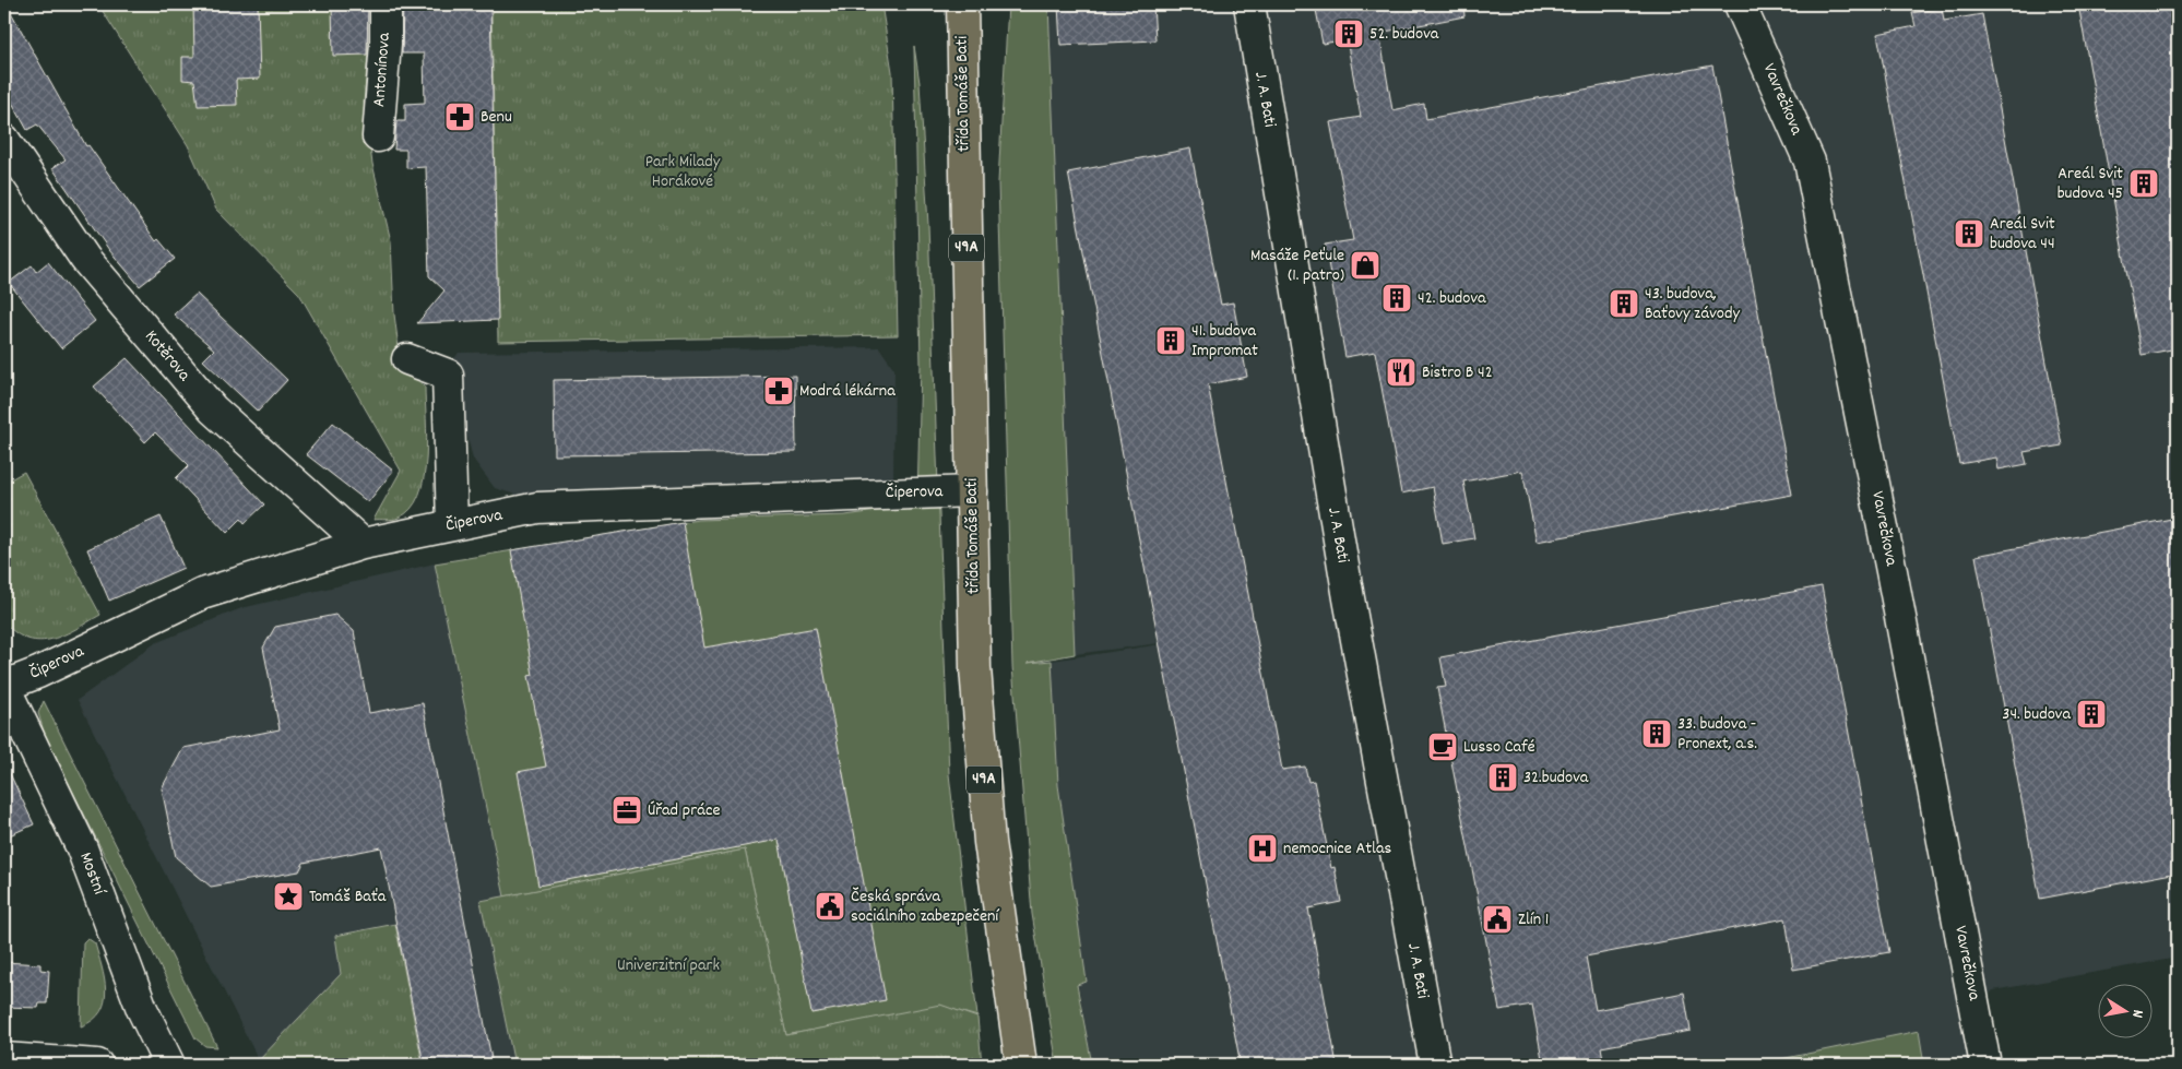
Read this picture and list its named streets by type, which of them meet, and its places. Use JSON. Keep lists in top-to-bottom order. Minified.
{"streets":{"main road":["třída Tomáše Bati","49A"],"street":["Antonínova","J. A. Bati","Vavrečkova","Kotěrova","Čiperova","Mostní"]},"crossings":[["třída Tomáše Bati","Čiperova"],["Kotěrova","Čiperova"],["Čiperova","Mostní"]],"parks":["Park Milady Horákové","Univerzitní park"],"places":{"building":["52. budova","Areál Svit budova 45","Areál Svit budova 44","42. budova","43. budova, Baťovy závody","41. budova Impromat","34. budova","33. budova - Pronext, a.s.","32.budova"],"pharmacy":["Benu","Modrá lékárna"],"shop":["Masáže Peťule (1. patro)"],"restaurant":["Bistro B 42"],"cafe":["Lusso Café"],"office":["Úřad práce"],"hospital":["nemocnice Atlas"],"place":["Tomáš Baťa"],"public building":["Česká správa sociálního zabezpečení","Zlín 1"]},"north":"right"}
